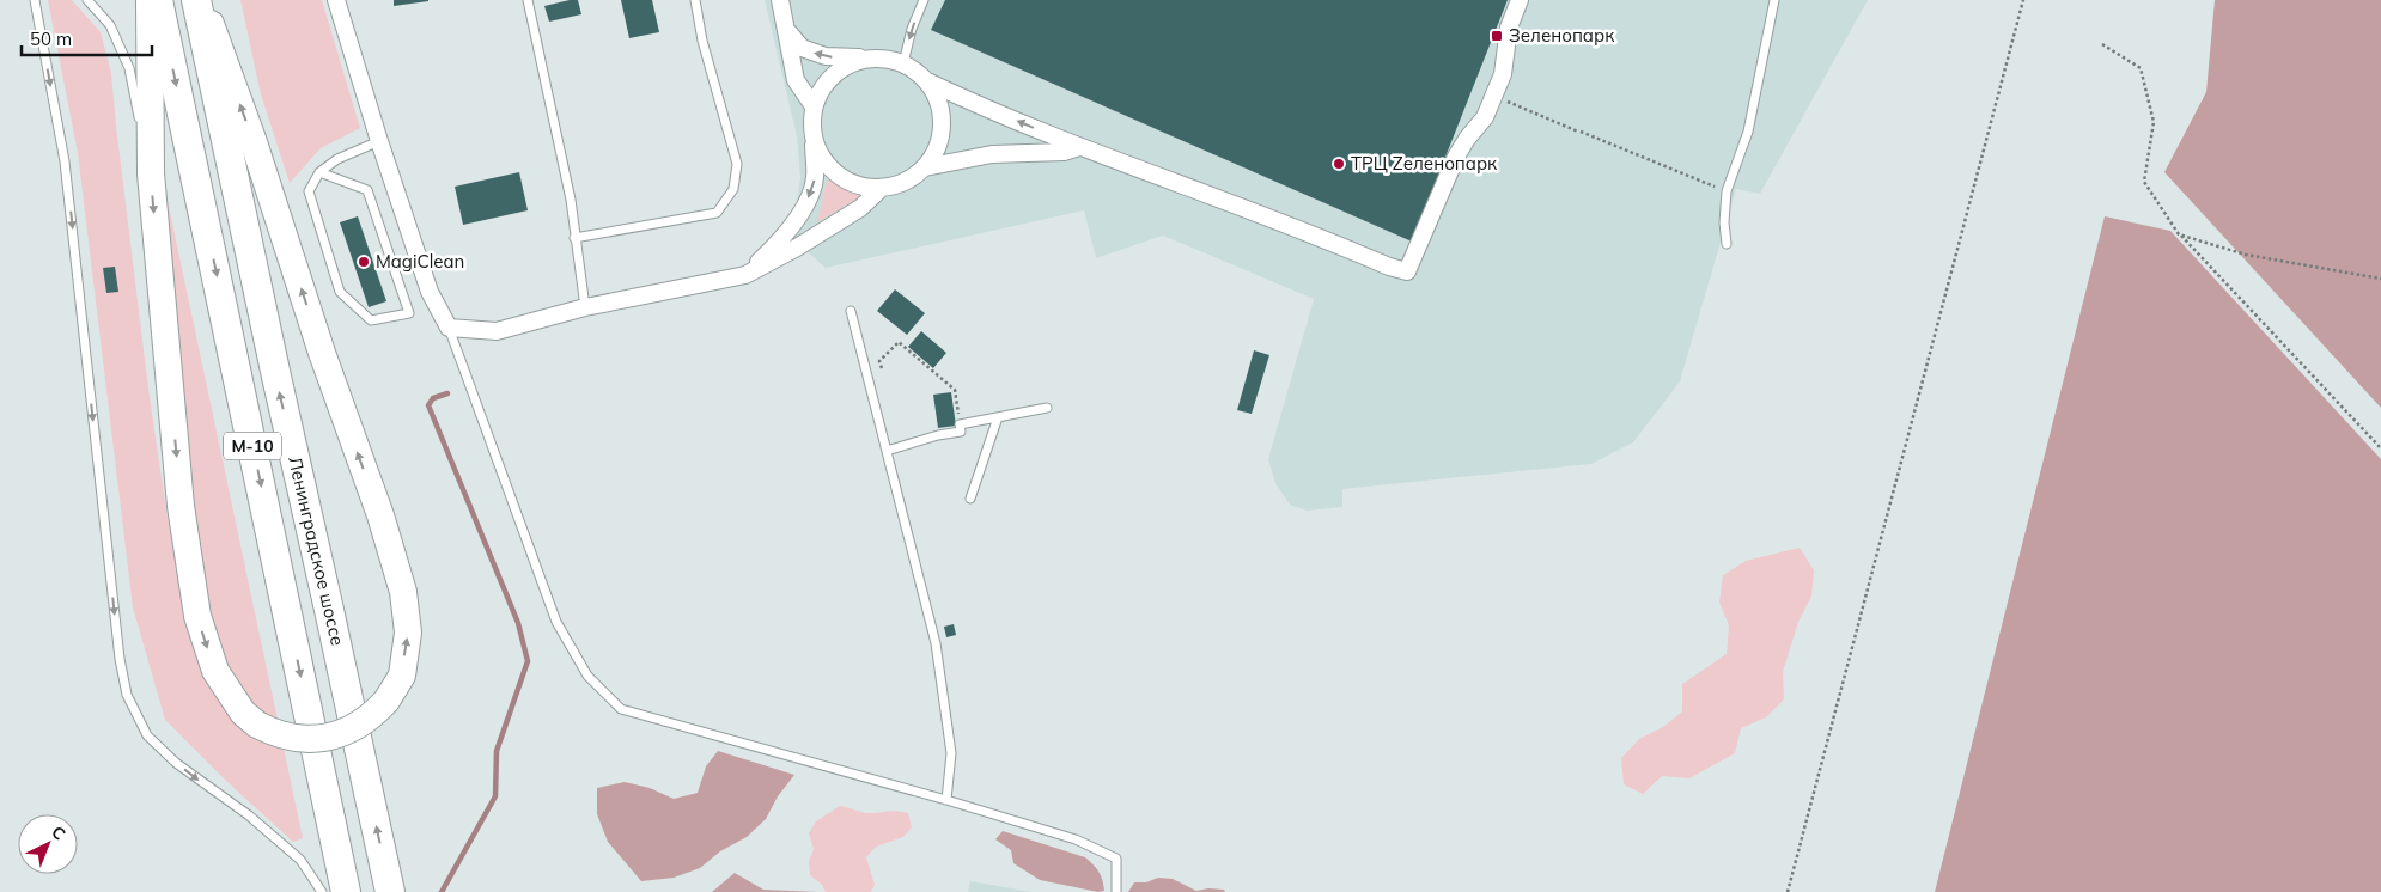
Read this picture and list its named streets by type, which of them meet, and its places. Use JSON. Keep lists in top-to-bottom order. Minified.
{"streets":{"highway":["М-10","Ленинградское шоссе"]},"places":{"transit":["Зеленопарк"],"other":["ТРЦ Zеленопарк","MagiClean"]},"scale_bar":"50 m","north":"top right"}
